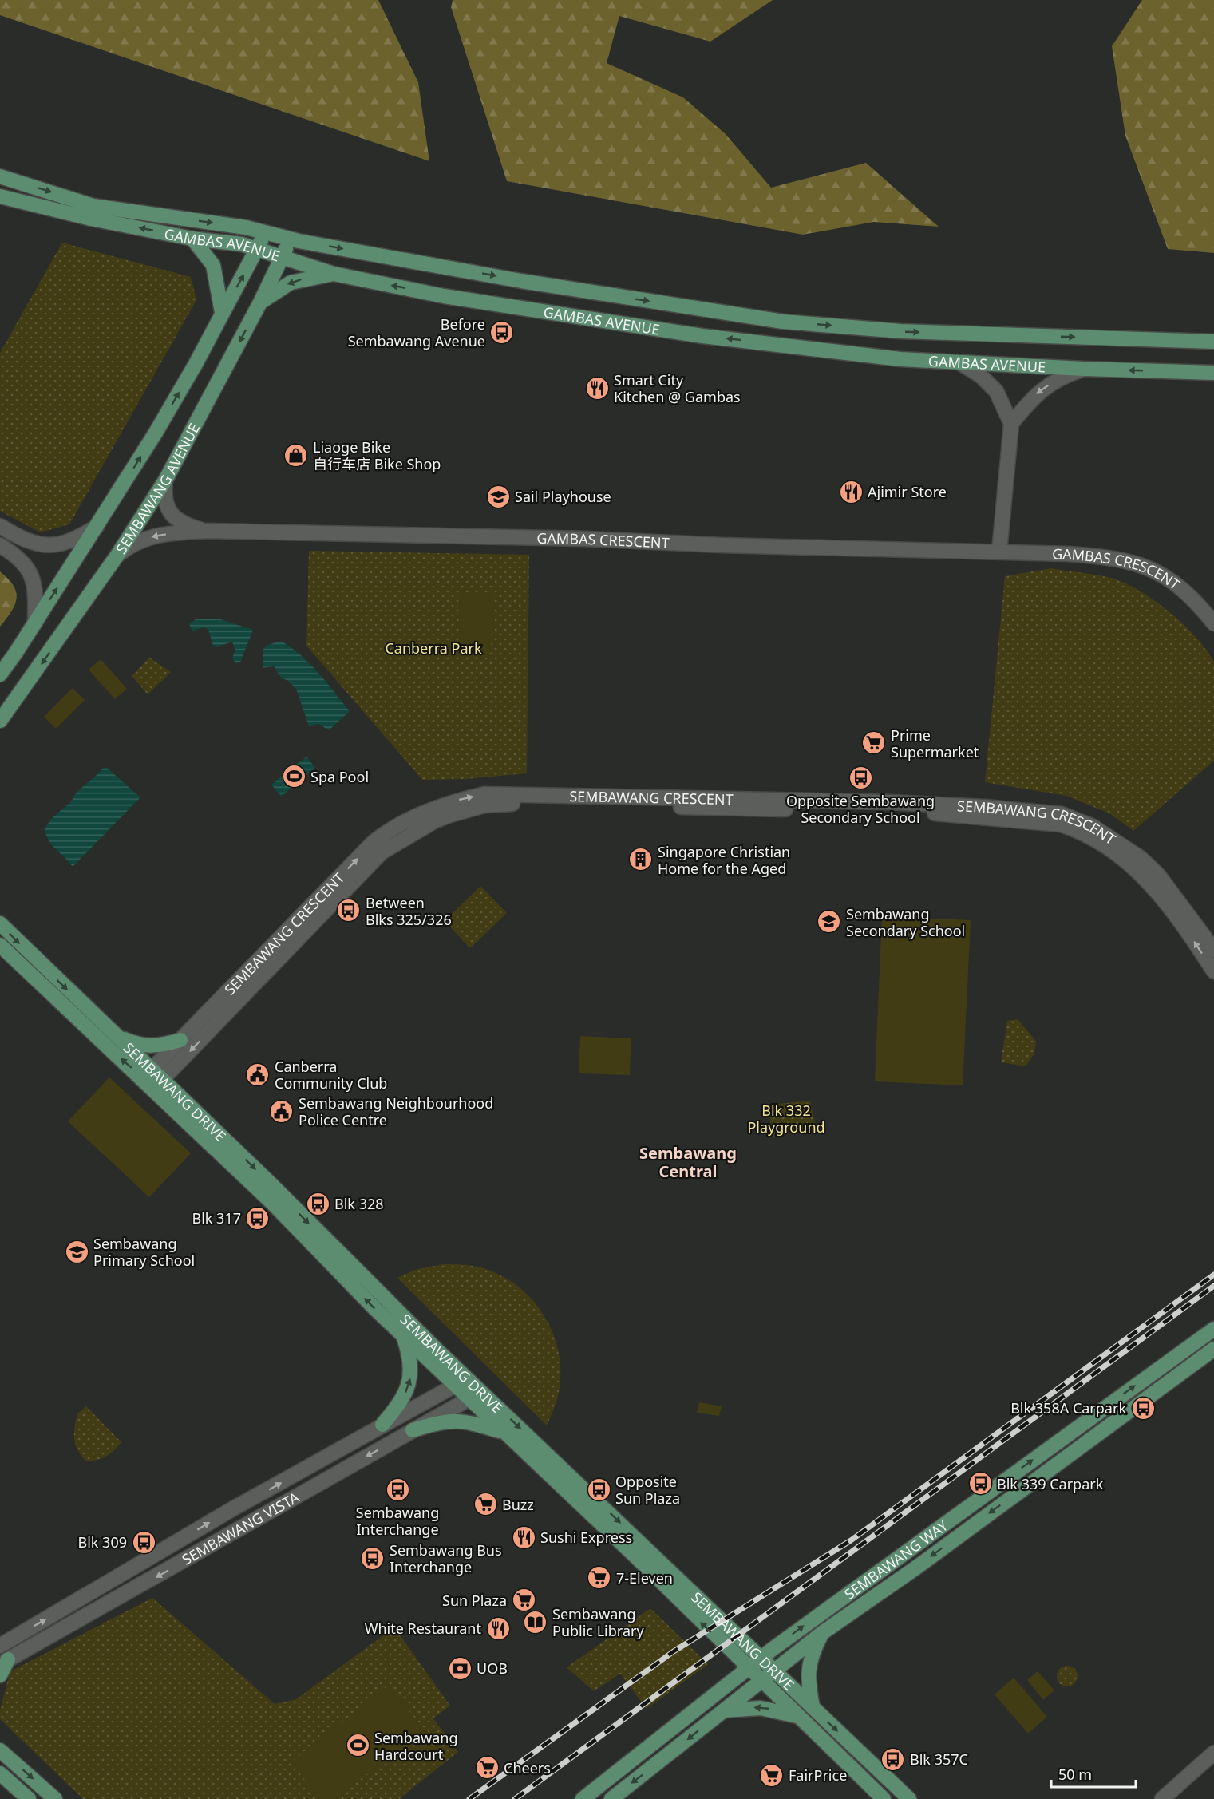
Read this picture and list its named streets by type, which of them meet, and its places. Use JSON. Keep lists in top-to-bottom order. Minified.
{"streets":{"main road":["GAMBAS AVENUE","SEMBAWANG AVENUE","SEMBAWANG DRIVE","SEMBAWANG WAY"],"street":["GAMBAS CRESCENT","SEMBAWANG CRESCENT","SEMBAWANG VISTA"]},"crossings":[["GAMBAS AVENUE","SEMBAWANG AVENUE"],["SEMBAWANG AVENUE","GAMBAS CRESCENT"],["SEMBAWANG CRESCENT","SEMBAWANG DRIVE"],["SEMBAWANG DRIVE","SEMBAWANG VISTA"],["SEMBAWANG DRIVE","SEMBAWANG WAY"]],"districts":["Sembawang Central"],"parks":["Canberra Park","Blk 332 Playground"],"places":{"bus stop":["Before Sembawang Avenue","Opposite Sembawang Secondary School","Between Blks 325/326","Blk 328","Blk 317","Blk 358A Carpark","Blk 339 Carpark","Sembawang Interchange","Opposite Sun Plaza","Blk 309","Sembawang Bus Interchange","Blk 357C"],"restaurant":["Smart City Kitchen @ Gambas","Ajimir Store","Sushi Express","White Restaurant"],"shop":["Liaoge Bike 自行车店 Bike Shop"],"school or university":["Sail Playhouse","Sembawang Secondary School","Sembawang Primary School"],"supermarket":["Prime Supermarket","Buzz","7-Eleven","Sun Plaza","Cheers","FairPrice"],"sports":["Spa Pool","Sembawang Hardcourt"],"building":["Singapore Christian Home for the Aged"],"public building":["Canberra Community Club","Sembawang Neighbourhood Police Centre"],"library":["Sembawang Public Library"],"bank":["UOB"]},"scale_bar":"50 m"}
